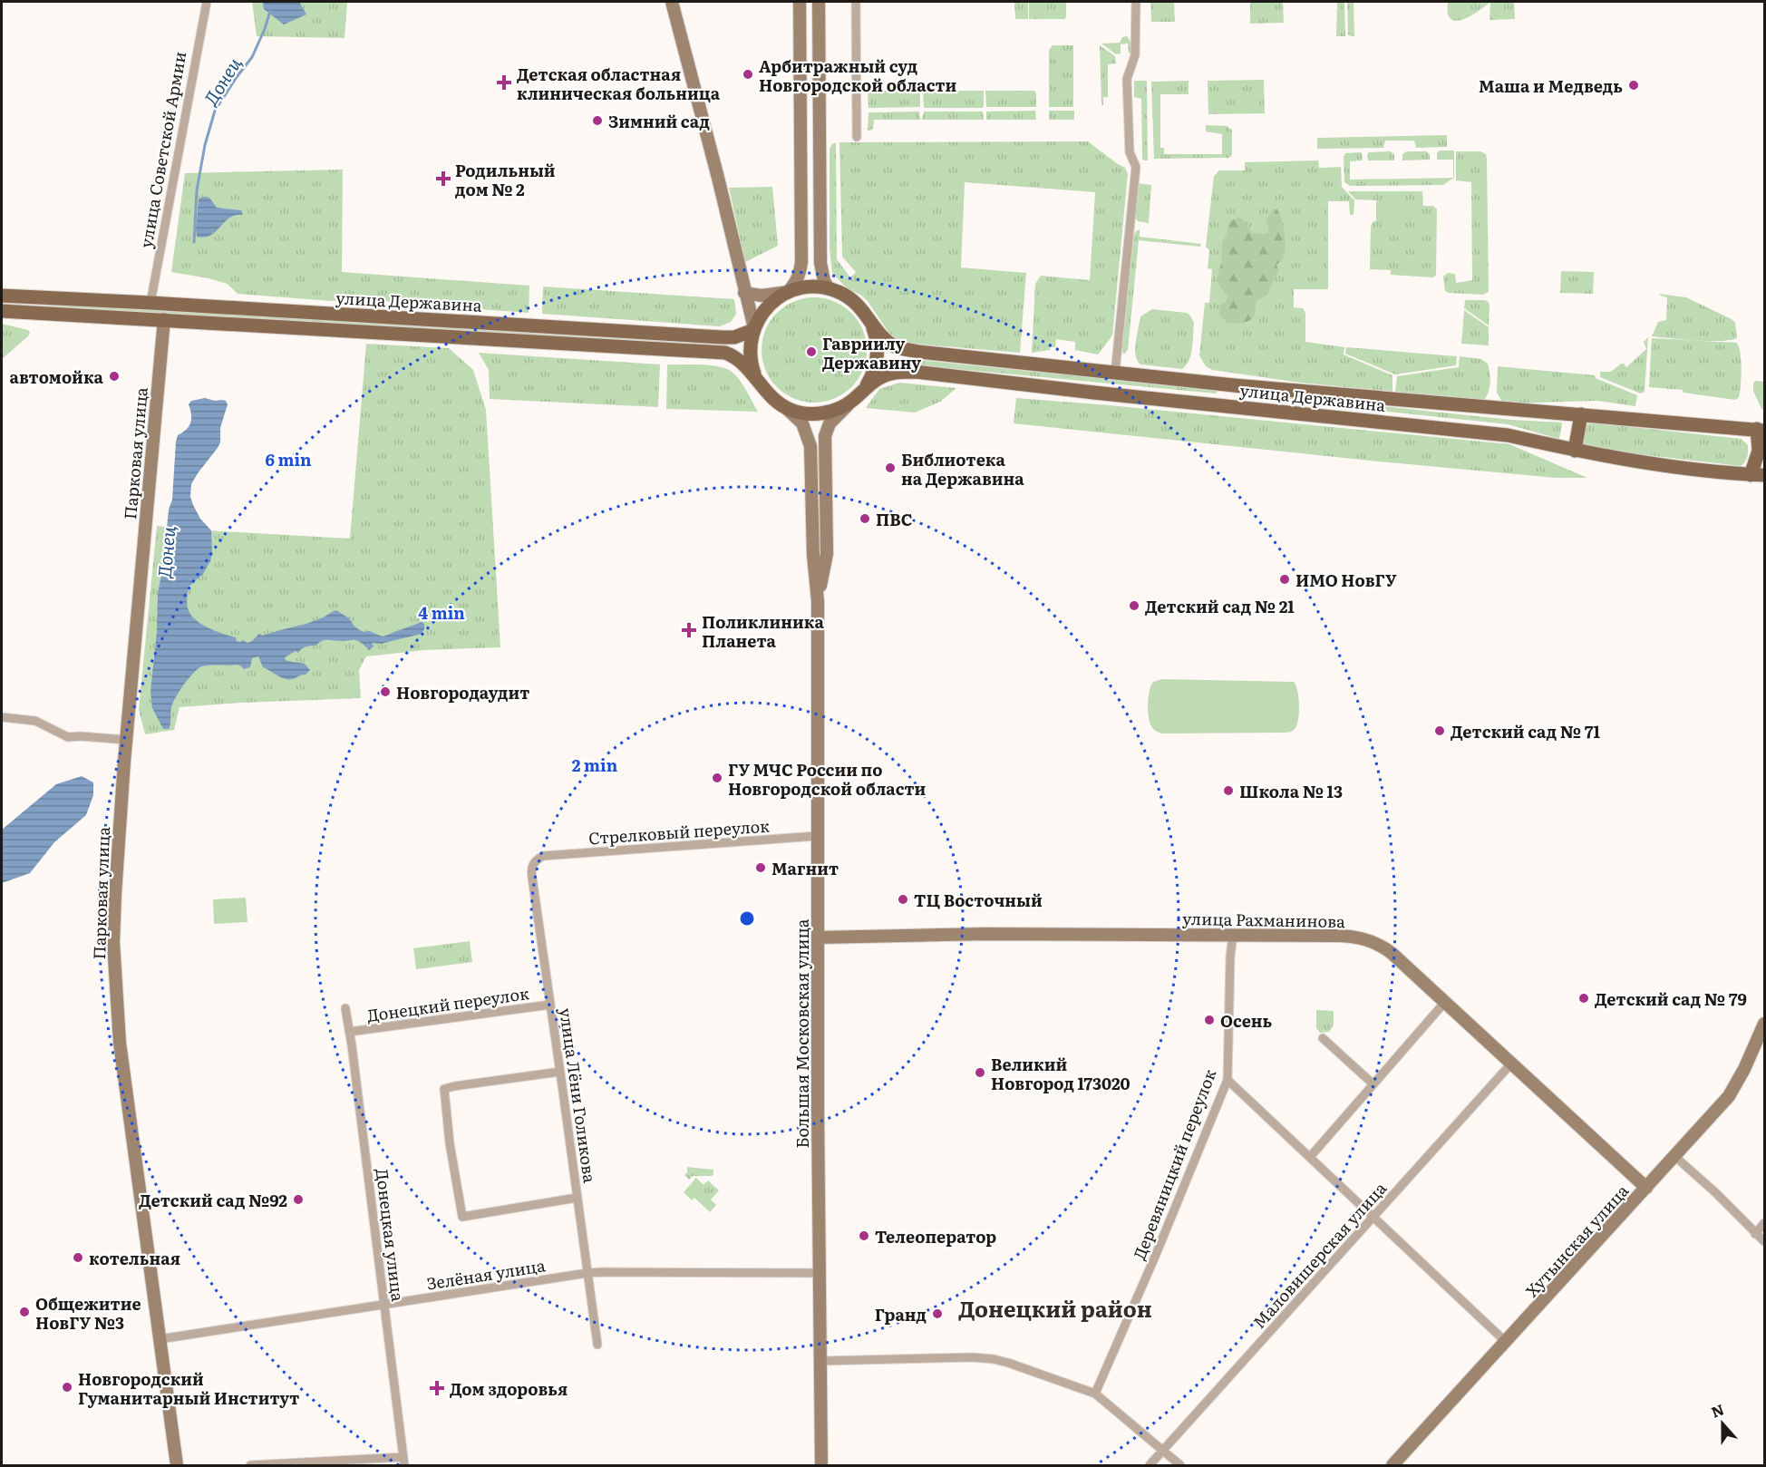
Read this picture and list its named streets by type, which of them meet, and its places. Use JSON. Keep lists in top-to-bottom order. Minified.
{"streets":{"main road":["улица Державина"],"street":["улица Советской Армии","Парковая улица","Стрелковый переулок","улица Рахманинова","Донецкий переулок","Большая Московская улица","улица Лёни Голикова","Деревяницкий переулок","Донецкая улица","Хутынская улица","Маловишерская улица","Зелёная улица"]},"crossings":[["улица Советской Армии","улица Державина"],["улица Державина","Парковая улица"],["улица Державина","Большая Московская улица"],["Парковая улица","Зелёная улица"],["Стрелковый переулок","Большая Московская улица"],["Стрелковый переулок","улица Лёни Голикова"],["улица Рахманинова","Большая Московская улица"],["улица Рахманинова","Деревяницкий переулок"],["улица Рахманинова","Хутынская улица"],["улица Рахманинова","Маловишерская улица"],["Донецкий переулок","улица Лёни Голикова"],["Донецкий переулок","Донецкая улица"],["Большая Московская улица","Зелёная улица"],["улица Лёни Голикова","Зелёная улица"],["Донецкая улица","Зелёная улица"]],"districts":["Донецкий район"],"water":["Донец"],"places":{"other":["Арбитражный суд Новгородской области","Маша и Медведь","Зимний сад","Гавриилу Державину","автомойка","Библиотека на Державина","ПВС","ИМО НовГУ","Детский сад № 21","Новгородаудит","Детский сад № 71","ГУ МЧС России по Новгородской области","Школа № 13","Магнит","ТЦ Восточный","Детский сад № 79","Осень","Великий Новгород 173020","Детский сад №92","Телеоператор","котельная","Общежитие НовГУ №3","Гранд","Новгородский Гуманитарный Институт"],"health":["Детская областная клиническая больница","Родильный дом № 2","Поликлиника Планета","Дом здоровья"]},"north":"top","rings":["6 min","4 min","2 min"]}
